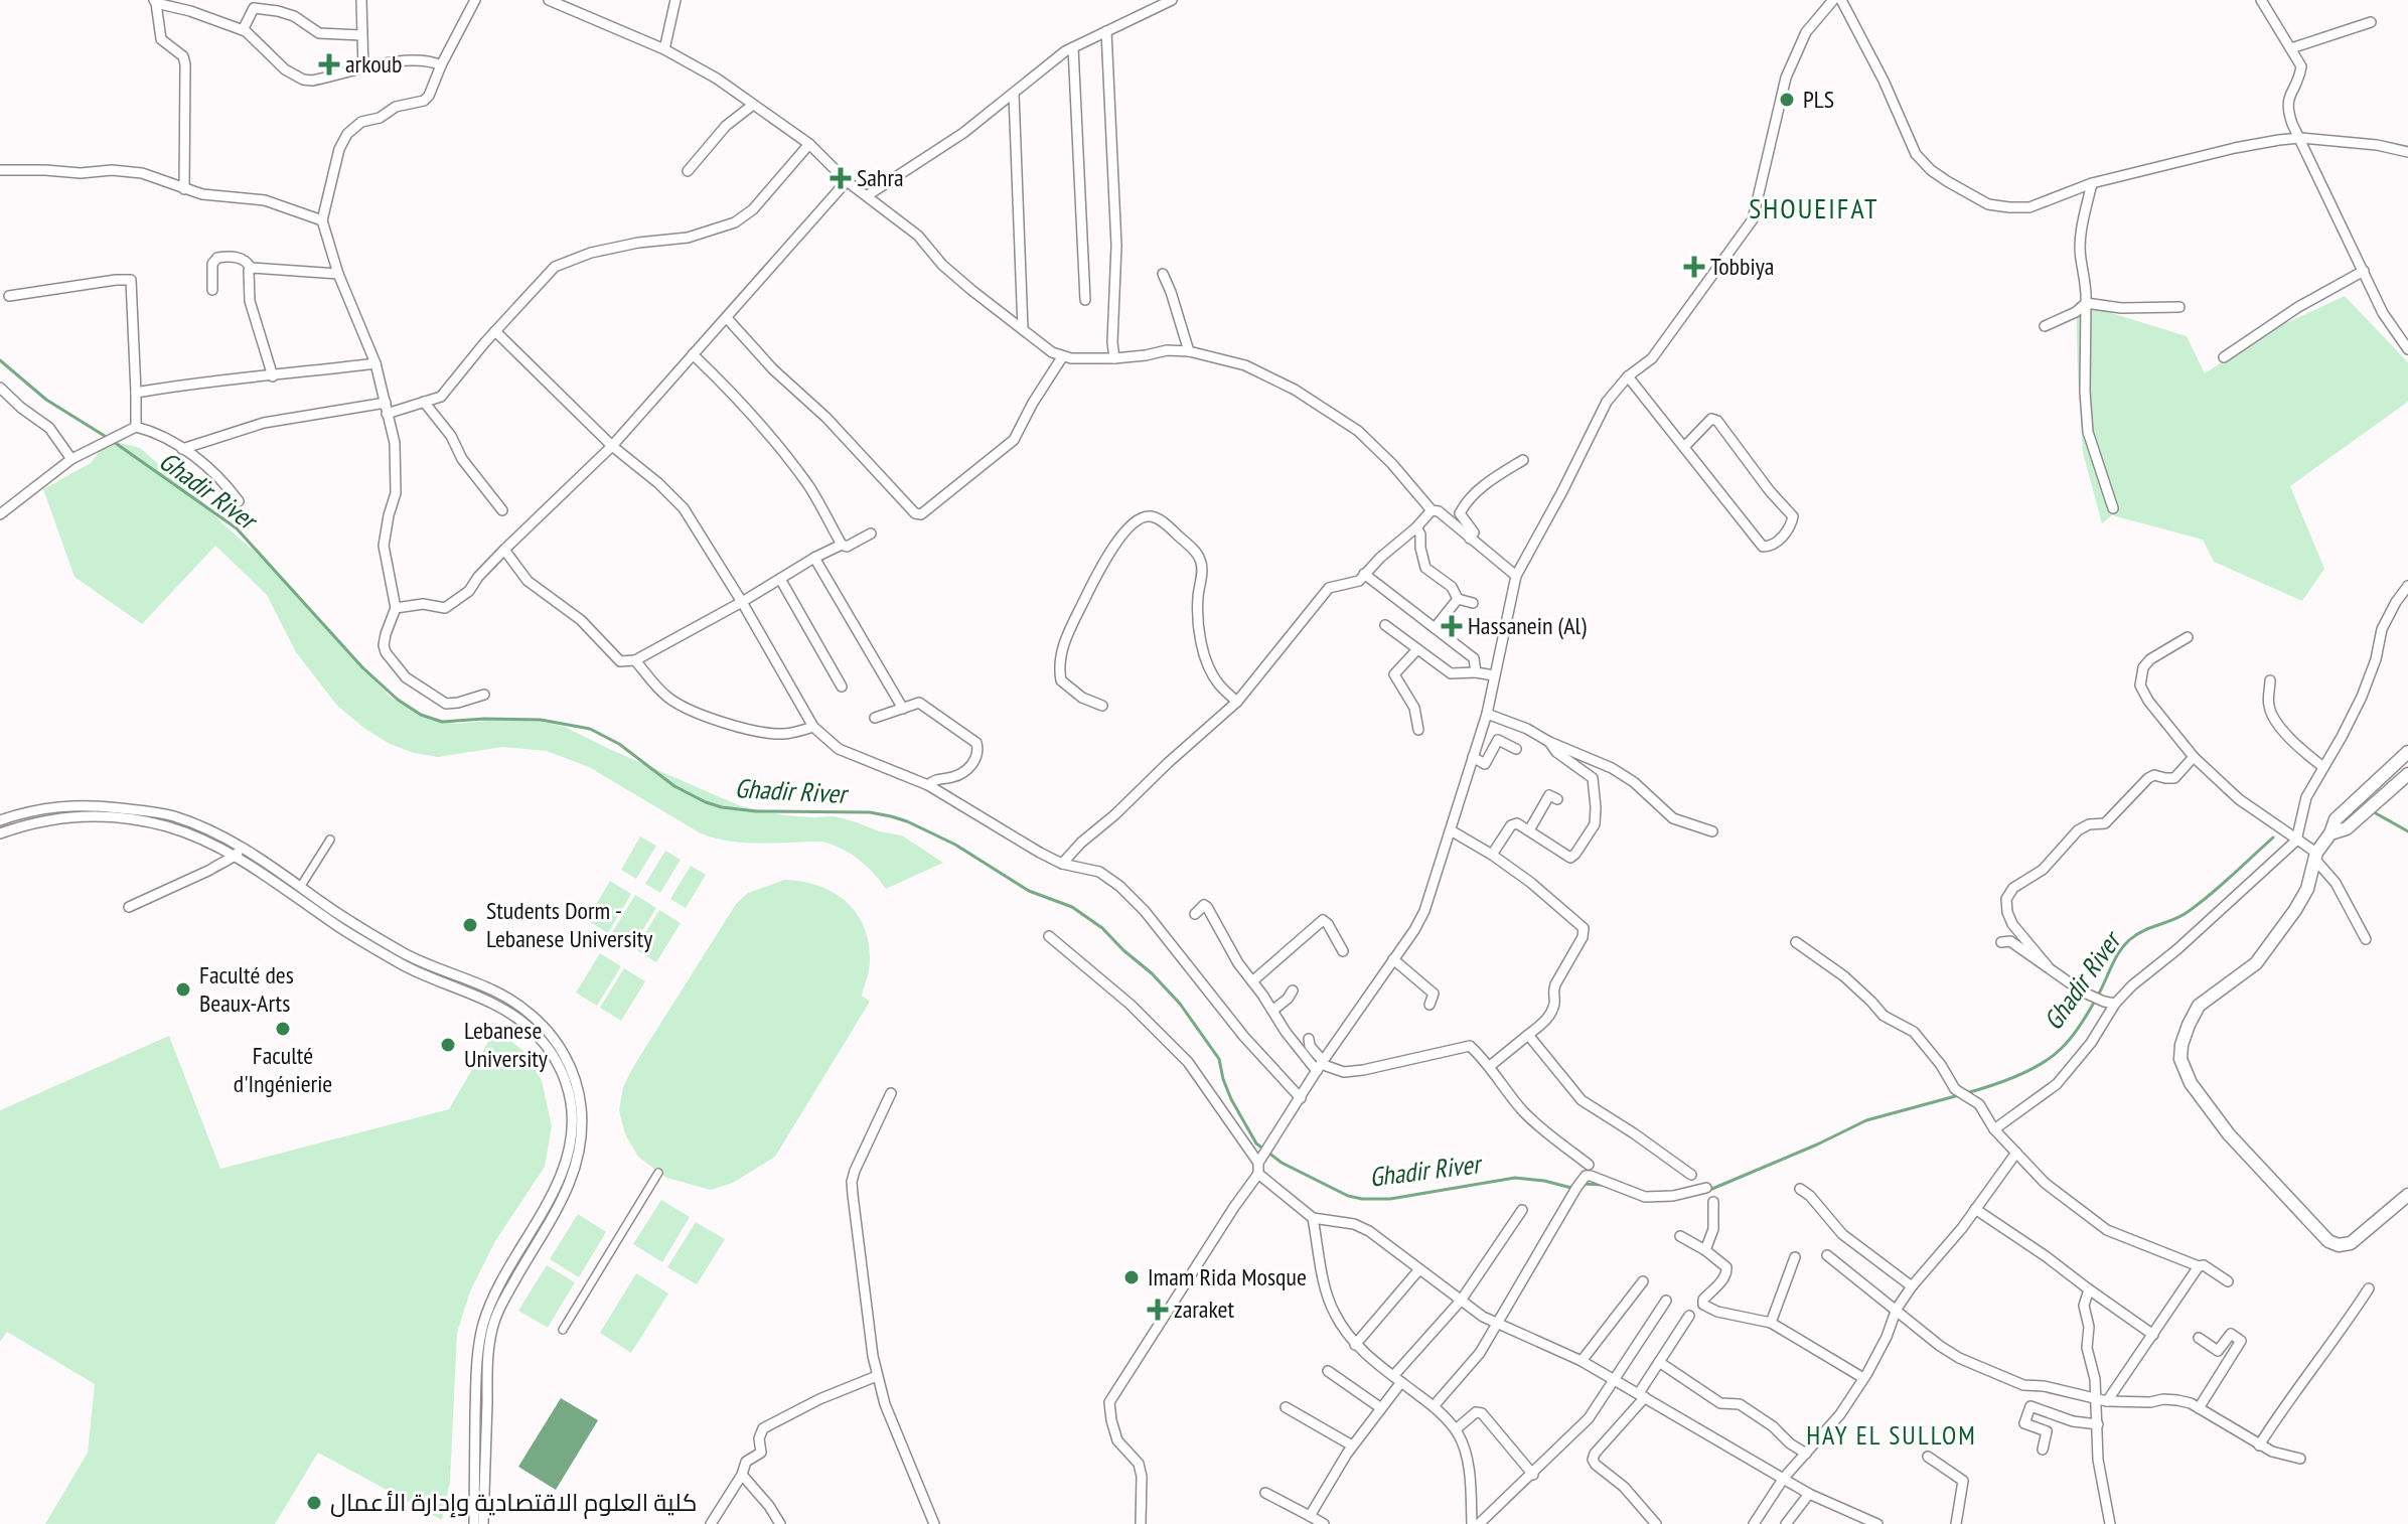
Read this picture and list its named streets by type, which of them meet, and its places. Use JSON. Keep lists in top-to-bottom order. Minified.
{"districts":["SHOUEIFAT","HAY EL SULLOM"],"water":["Ghadir River"],"places":{"health":["arkoub","Sahra","Tobbiya","Hassanein (Al)","zaraket"],"other":["PLS","Students Dorm - Lebanese University","Faculté des Beaux-Arts","Faculté d'Ingénierie","Lebanese University","Imam Rida Mosque","كلية العلوم الاقتصادية وإدارة الأعمال"]}}
